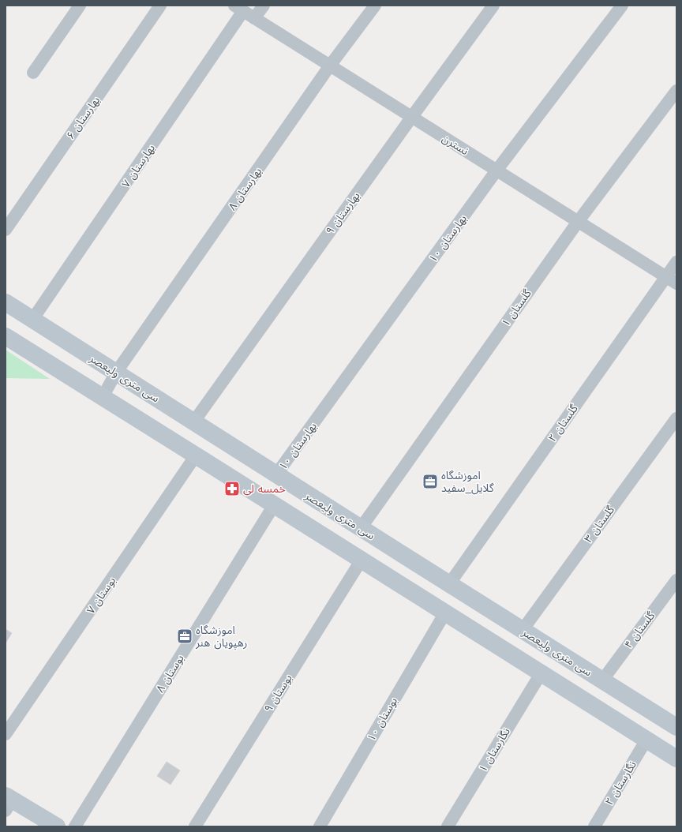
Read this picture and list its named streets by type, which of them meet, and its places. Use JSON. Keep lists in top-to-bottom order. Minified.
{"streets":{"main road":["سی متری ولیعصر"],"street":["بهارستان ۶","نسترن","بهارستان ۷","بهارستان ۸","بهارستان ۹","بهارستان ۱۰","گلستان ۱","گلستان ۲","گلستان ۳","بوستان ۷","گلستان ۴","بوستان ۸","بوستان ۹","بوستان ۱۰","نگارستان ۱","نگارستان ۲"]},"crossings":[["نسترن","بهارستان ۷"],["نسترن","بهارستان ۸"],["نسترن","بهارستان ۹"],["نسترن","بهارستان ۱۰"],["نسترن","گلستان ۱"],["نسترن","گلستان ۲"],["بهارستان ۷","سی متری ولیعصر"],["بهارستان ۸","سی متری ولیعصر"],["بهارستان ۹","سی متری ولیعصر"],["بهارستان ۱۰","سی متری ولیعصر"],["گلستان ۱","سی متری ولیعصر"],["سی متری ولیعصر","گلستان ۲"],["سی متری ولیعصر","گلستان ۳"],["سی متری ولیعصر","گلستان ۴"]],"places":{"office":["اموزشگاه گلایل_سفید","اموزشگاه رهپویان هنر"],"pharmacy":["خمسه لی"]}}
